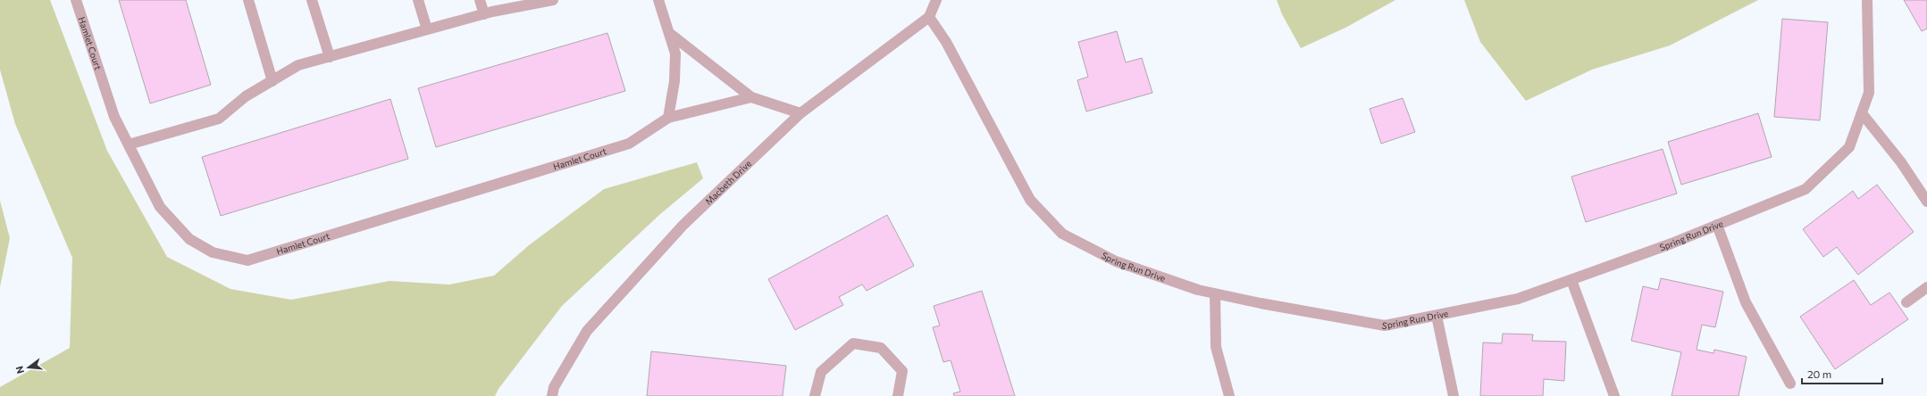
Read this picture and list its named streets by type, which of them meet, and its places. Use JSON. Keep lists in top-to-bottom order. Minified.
{"streets":{"street":["Hamlet Court","Macbeth Drive","Spring Run Drive"]},"crossings":[["Macbeth Drive","Spring Run Drive"]],"scale_bar":"20 m","north":"left"}
